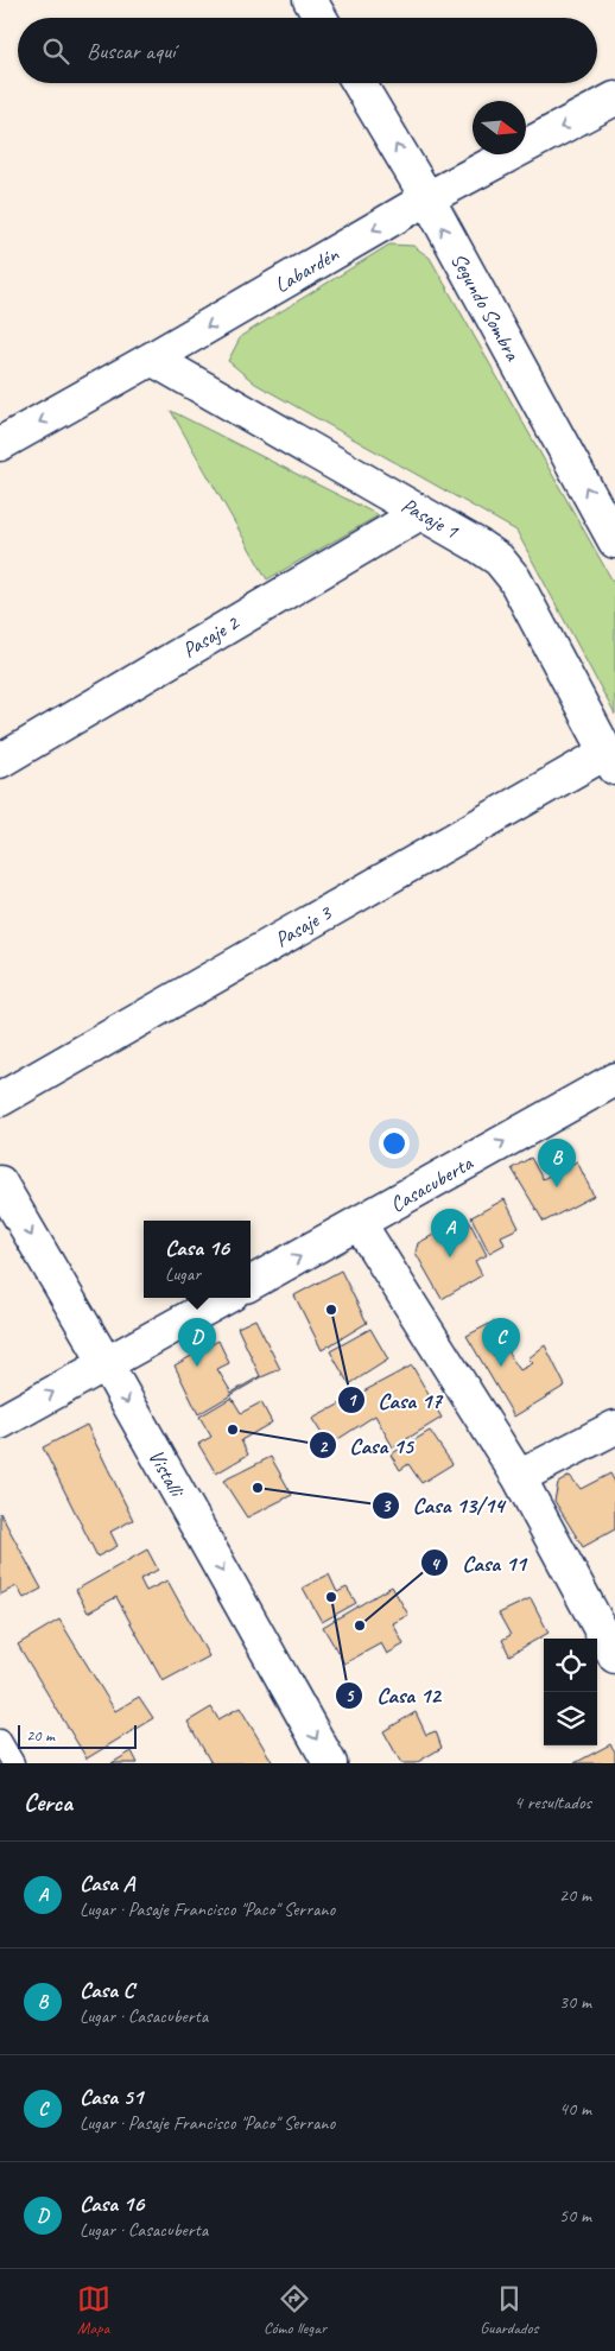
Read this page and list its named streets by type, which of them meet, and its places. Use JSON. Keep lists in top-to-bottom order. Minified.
{"streets":{"street":["Labardén","Segundo Sombra","Pasaje 1","Pasaje 2","Pasaje 3","Casacuberta","Vistalli"]},"crossings":[["Labardén","Segundo Sombra"],["Labardén","Pasaje 1"],["Pasaje 1","Pasaje 2"],["Pasaje 1","Pasaje 3"]],"one_way":["Labardén","Segundo Sombra","Casacuberta","Vistalli"],"places":["Casa 17","Casa 15","Casa 13/14","Casa 12","Casa 11"],"scale_bar":"20 m","north":"right","page":{"search":"Buscar aquí","pins":["B","A","C","D"],"popup":["Casa 16","Lugar"],"scale":"20 m","heading":["Cerca","4 resultados"],"list":[{"mark":"A","name":"Casa A","note":"Lugar · Pasaje Francisco \"Paco\" Serrano","value":"20 m"},{"mark":"B","name":"Casa C","note":"Lugar · Casacuberta","value":"30 m"},{"mark":"C","name":"Casa 51","note":"Lugar · Pasaje Francisco \"Paco\" Serrano","value":"40 m"},{"mark":"D","name":"Casa 16","note":"Lugar · Casacuberta","value":"50 m"}],"nav":["Mapa","Cómo llegar","Guardados"]}}
